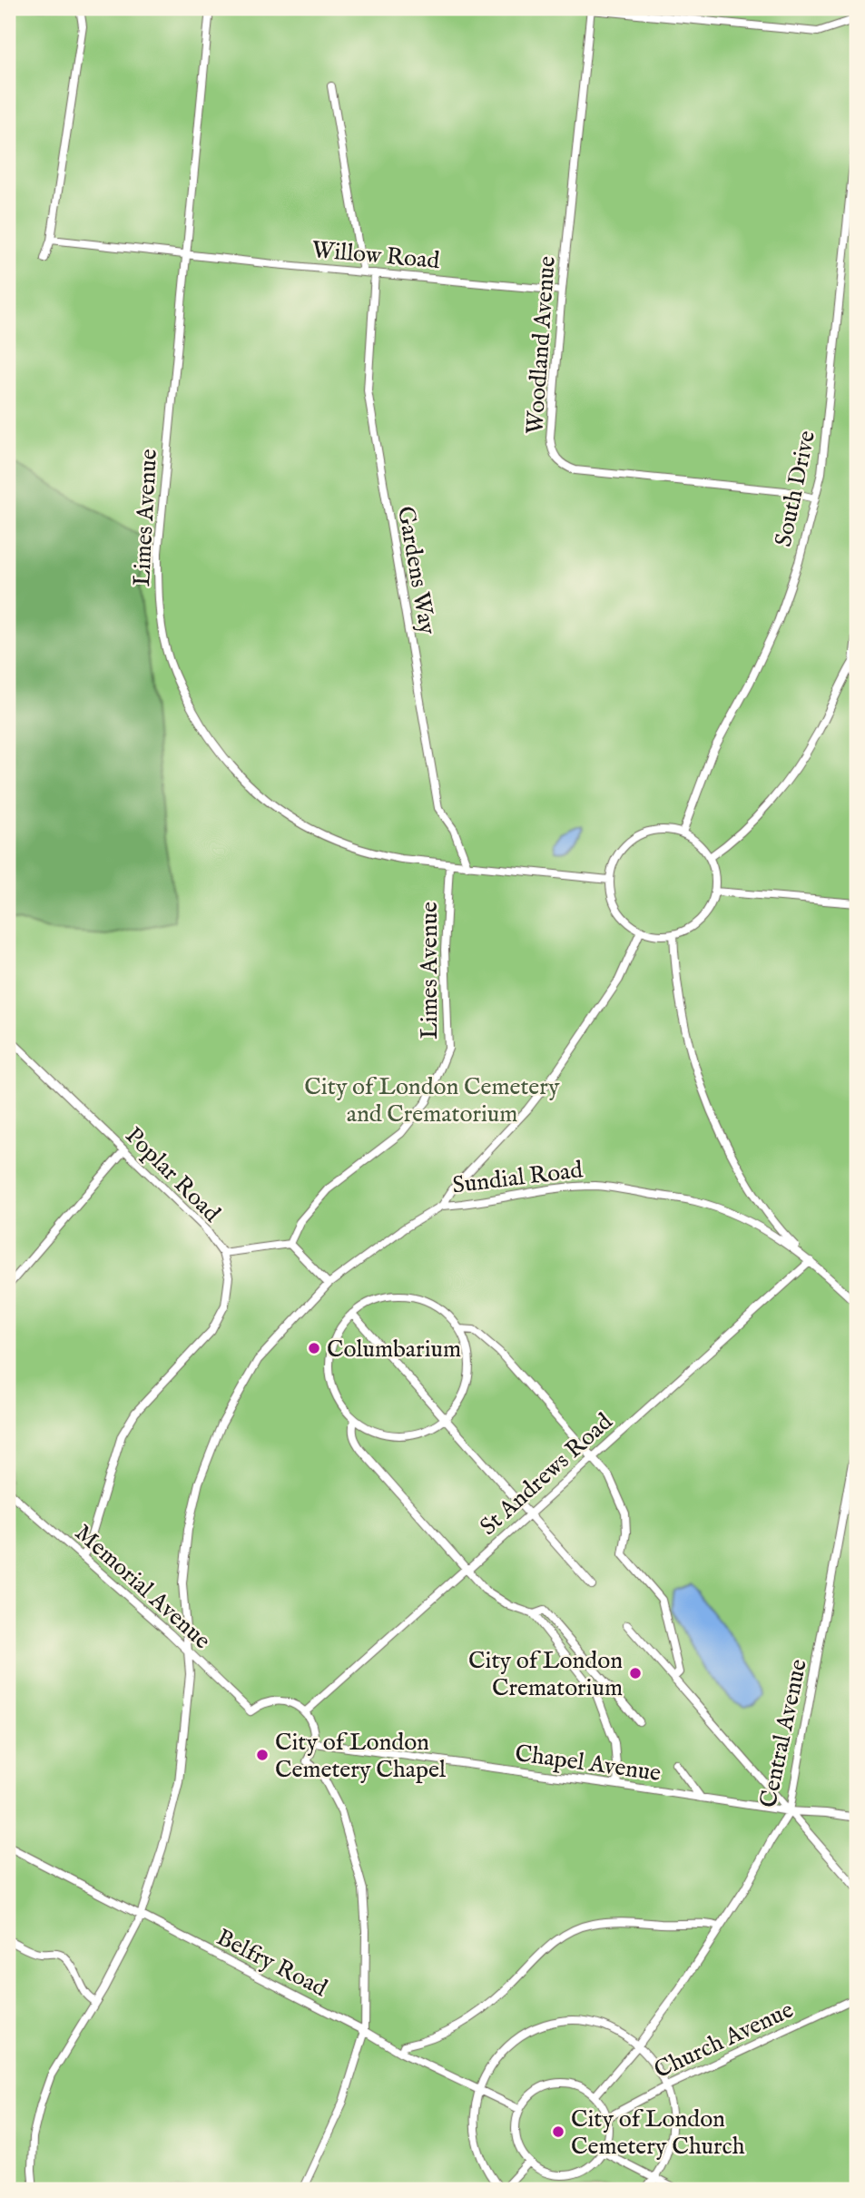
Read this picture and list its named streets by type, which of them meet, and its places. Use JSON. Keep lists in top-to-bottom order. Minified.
{"streets":{"lane":["Willow Road","Woodland Avenue","South Drive","Limes Avenue","Gardens Way","Poplar Road","Sundial Road","St Andrews Road","Memorial Avenue","Central Avenue","Chapel Avenue","Belfry Road","Church Avenue"]},"crossings":[["Willow Road","Woodland Avenue"],["Willow Road","Limes Avenue"],["Willow Road","Gardens Way"],["Woodland Avenue","South Drive"],["Limes Avenue","Poplar Road"],["Sundial Road","St Andrews Road"],["St Andrews Road","Memorial Avenue"],["Central Avenue","Chapel Avenue"],["Central Avenue","Belfry Road"],["Central Avenue","Church Avenue"],["Belfry Road","Church Avenue"]],"parks":["City of London Cemetery and Crematorium"],"places":["Columbarium","City of London Crematorium","City of London Cemetery Chapel","City of London Cemetery Church"]}
